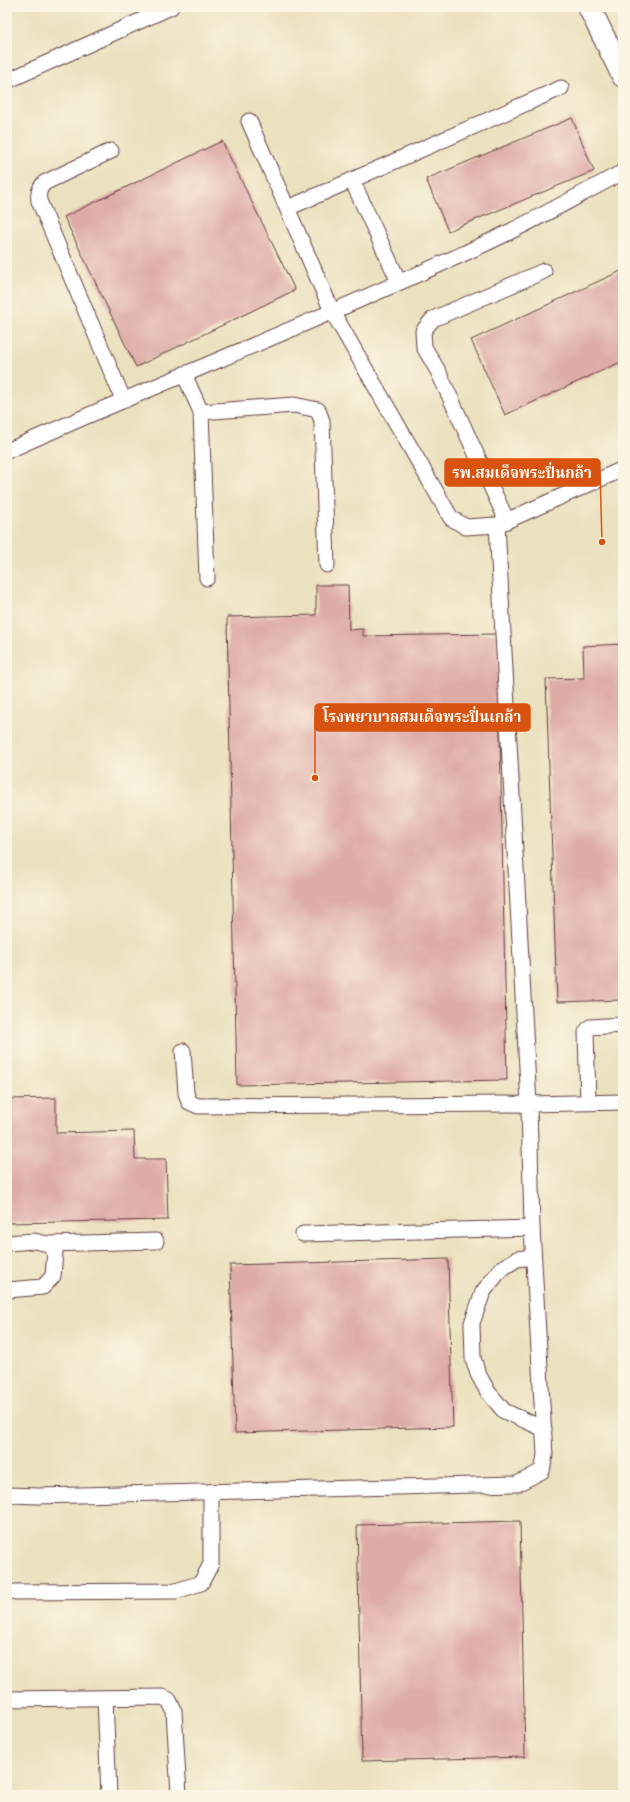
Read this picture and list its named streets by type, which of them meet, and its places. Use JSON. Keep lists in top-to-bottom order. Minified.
{"places":["รพ.สมเด็จพระปิ่นกล้า","โรงพยาบาลสมเด็จพระปิ่นเกล้า"]}
